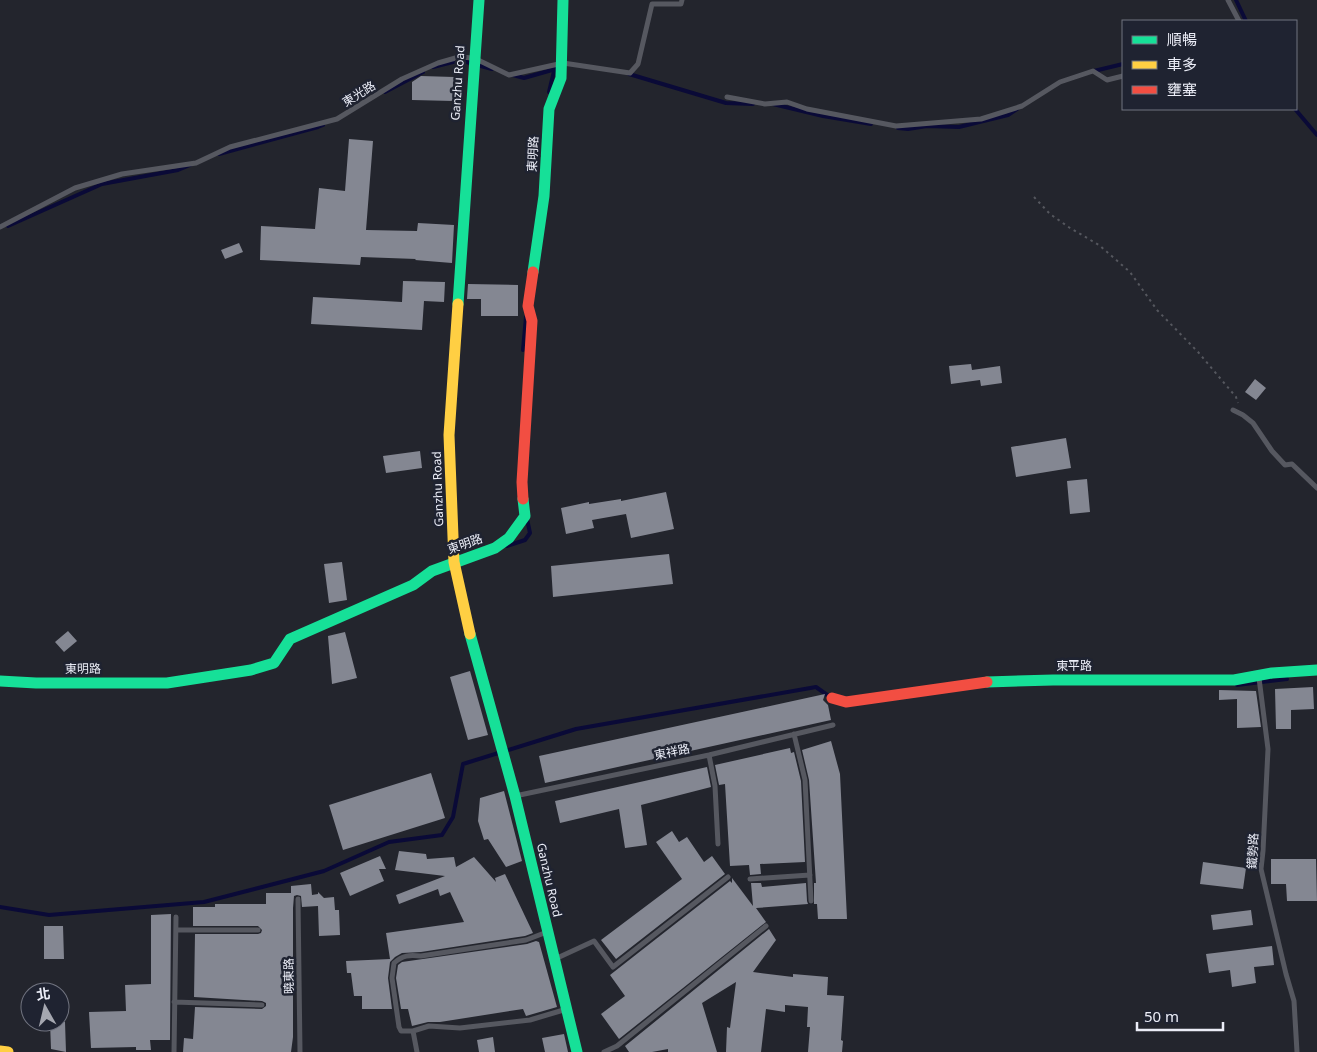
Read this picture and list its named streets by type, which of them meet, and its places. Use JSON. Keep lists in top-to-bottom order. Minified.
{"streets":{"street":["Ganzhu Road","東明路","東平路"],"lane":["東光路","東祥路","鐵勢路","曉東路"]},"crossings":[["Ganzhu Road","東光路"],["Ganzhu Road","東明路"],["Ganzhu Road","東祥路"],["東平路","鐵勢路"]],"legend":["順暢","車多","壅塞"],"scale_bar":"50 m","north":"top"}
